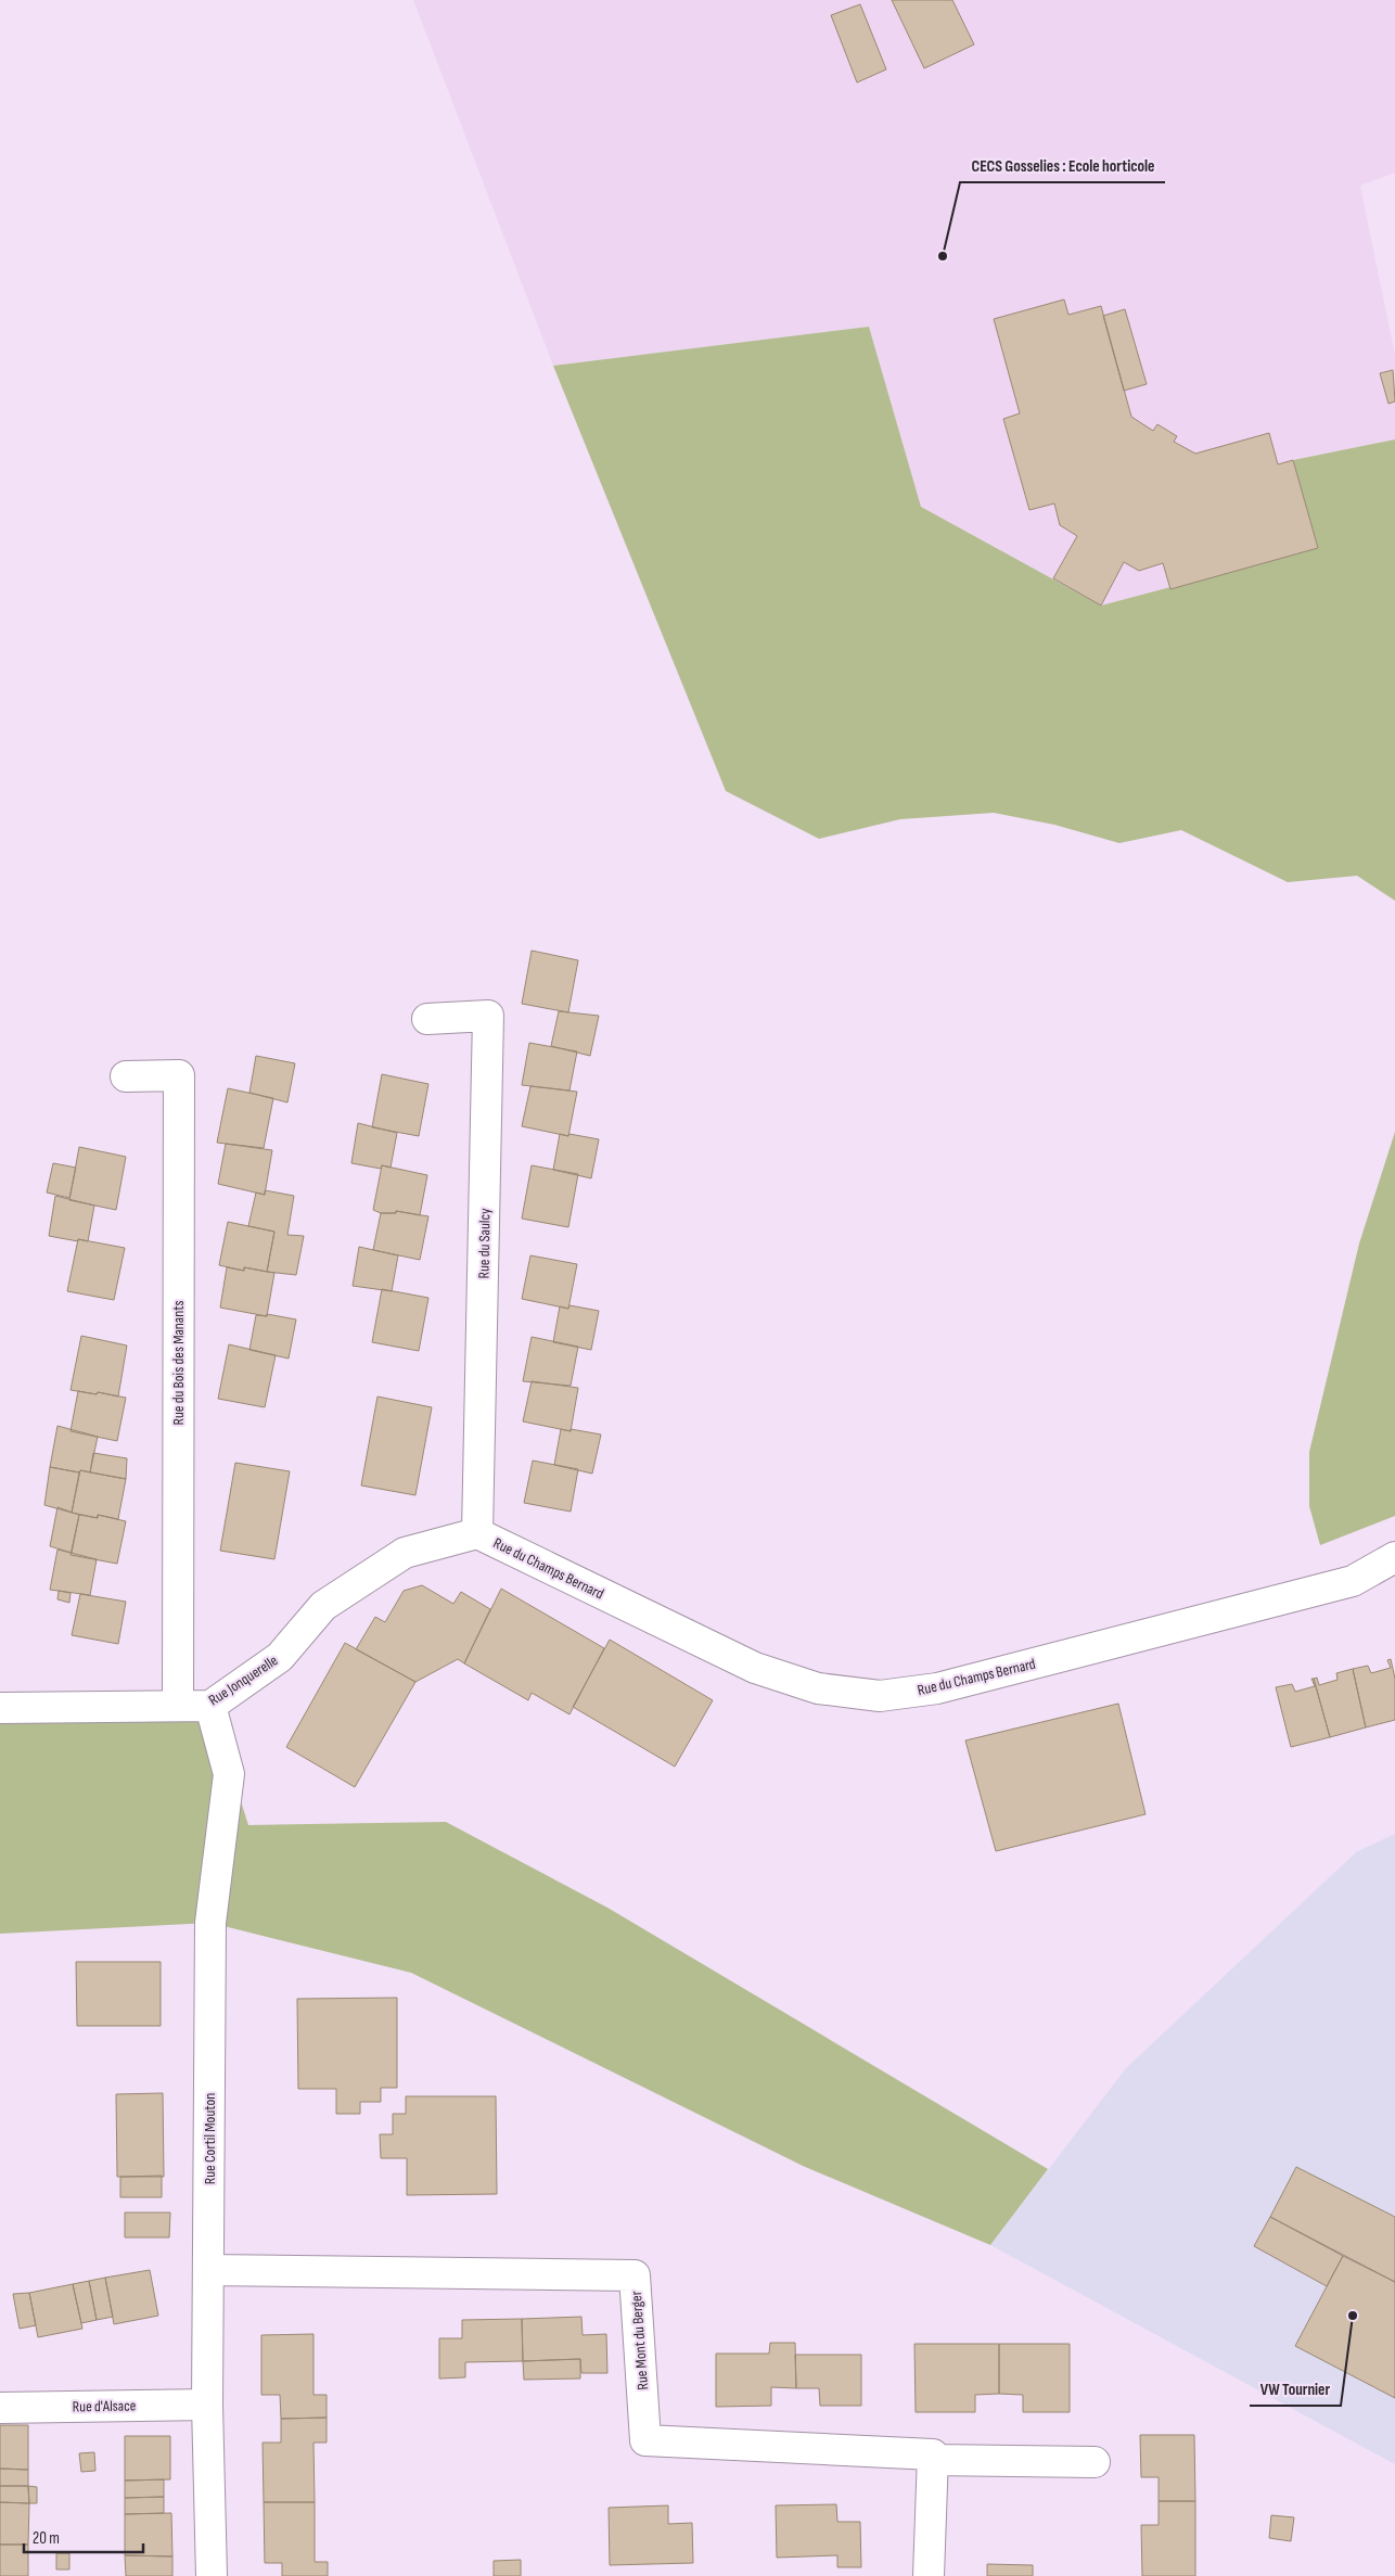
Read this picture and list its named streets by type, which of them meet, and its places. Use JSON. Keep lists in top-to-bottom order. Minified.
{"streets":{"street":["Rue du Saulcy","Rue du Bois des Manants","Rue du Champs Bernard","Rue Jonquerelle","Rue Cortil Mouton","Rue Mont du Berger","Rue d'Alsace"]},"crossings":[["Rue du Saulcy","Rue du Champs Bernard"],["Rue du Saulcy","Rue Jonquerelle"],["Rue du Bois des Manants","Rue Jonquerelle"],["Rue du Champs Bernard","Rue Jonquerelle"],["Rue Jonquerelle","Rue Cortil Mouton"],["Rue Cortil Mouton","Rue Mont du Berger"],["Rue Cortil Mouton","Rue d'Alsace"]],"places":["CECS Gosselies : Ecole horticole","VW Tournier"],"scale_bar":"20 m"}
